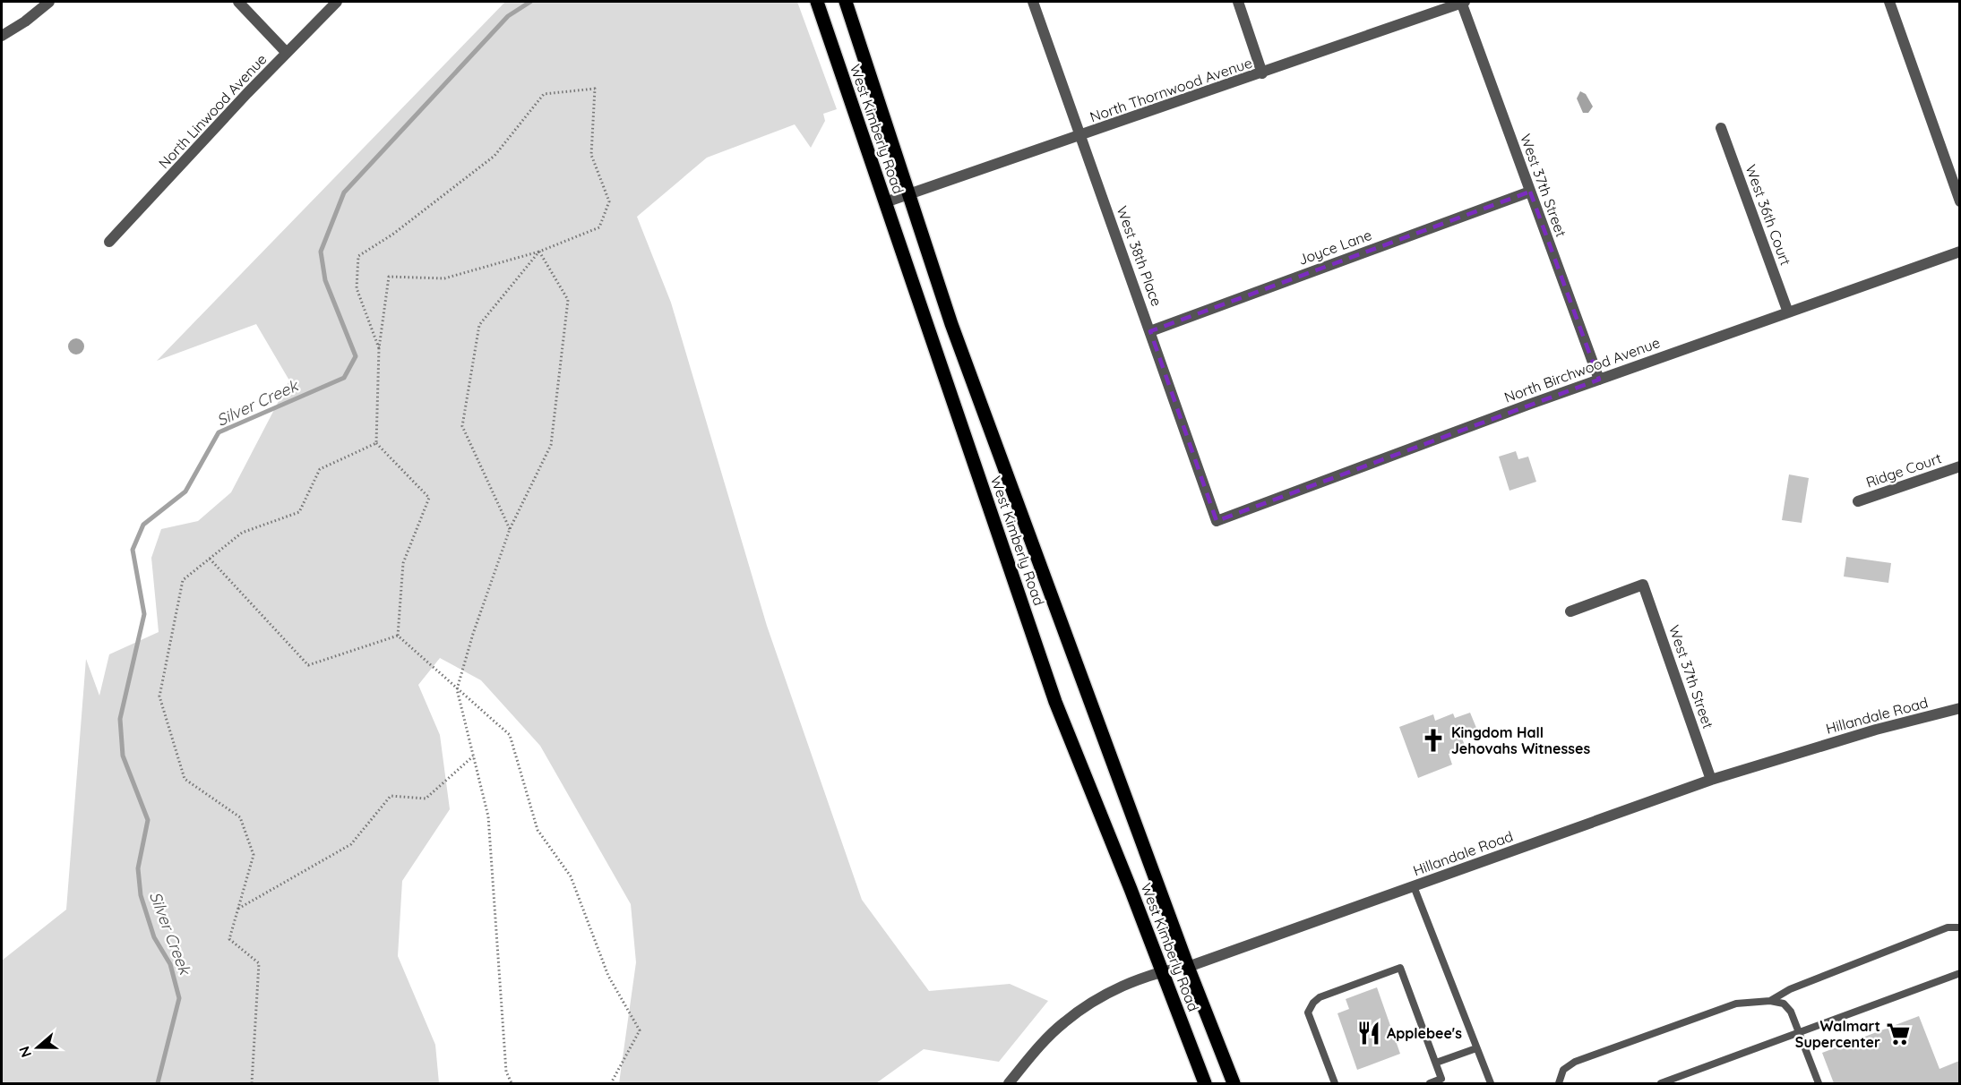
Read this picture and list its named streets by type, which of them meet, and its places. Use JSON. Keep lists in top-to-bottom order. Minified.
{"streets":{"main road":["West Kimberly Road"],"street":["North Thornwood Avenue","North Linwood Avenue","West 37th Street","West 36th Court","Joyce Lane","West 38th Place","North Birchwood Avenue","Ridge Court","Hillandale Road"]},"crossings":[["North Thornwood Avenue","West Kimberly Road"],["North Thornwood Avenue","West 37th Street"],["North Thornwood Avenue","West 38th Place"],["West Kimberly Road","Hillandale Road"],["West 37th Street","Joyce Lane"],["West 37th Street","North Birchwood Avenue"],["West 37th Street","Hillandale Road"],["West 36th Court","North Birchwood Avenue"],["Joyce Lane","West 38th Place"],["West 38th Place","North Birchwood Avenue"]],"water":["Silver Creek"],"places":{"church":["Kingdom Hall Jehovahs Witnesses"],"restaurant":["Applebee's"],"supermarket":["Walmart Supercenter"]},"north":"left"}
